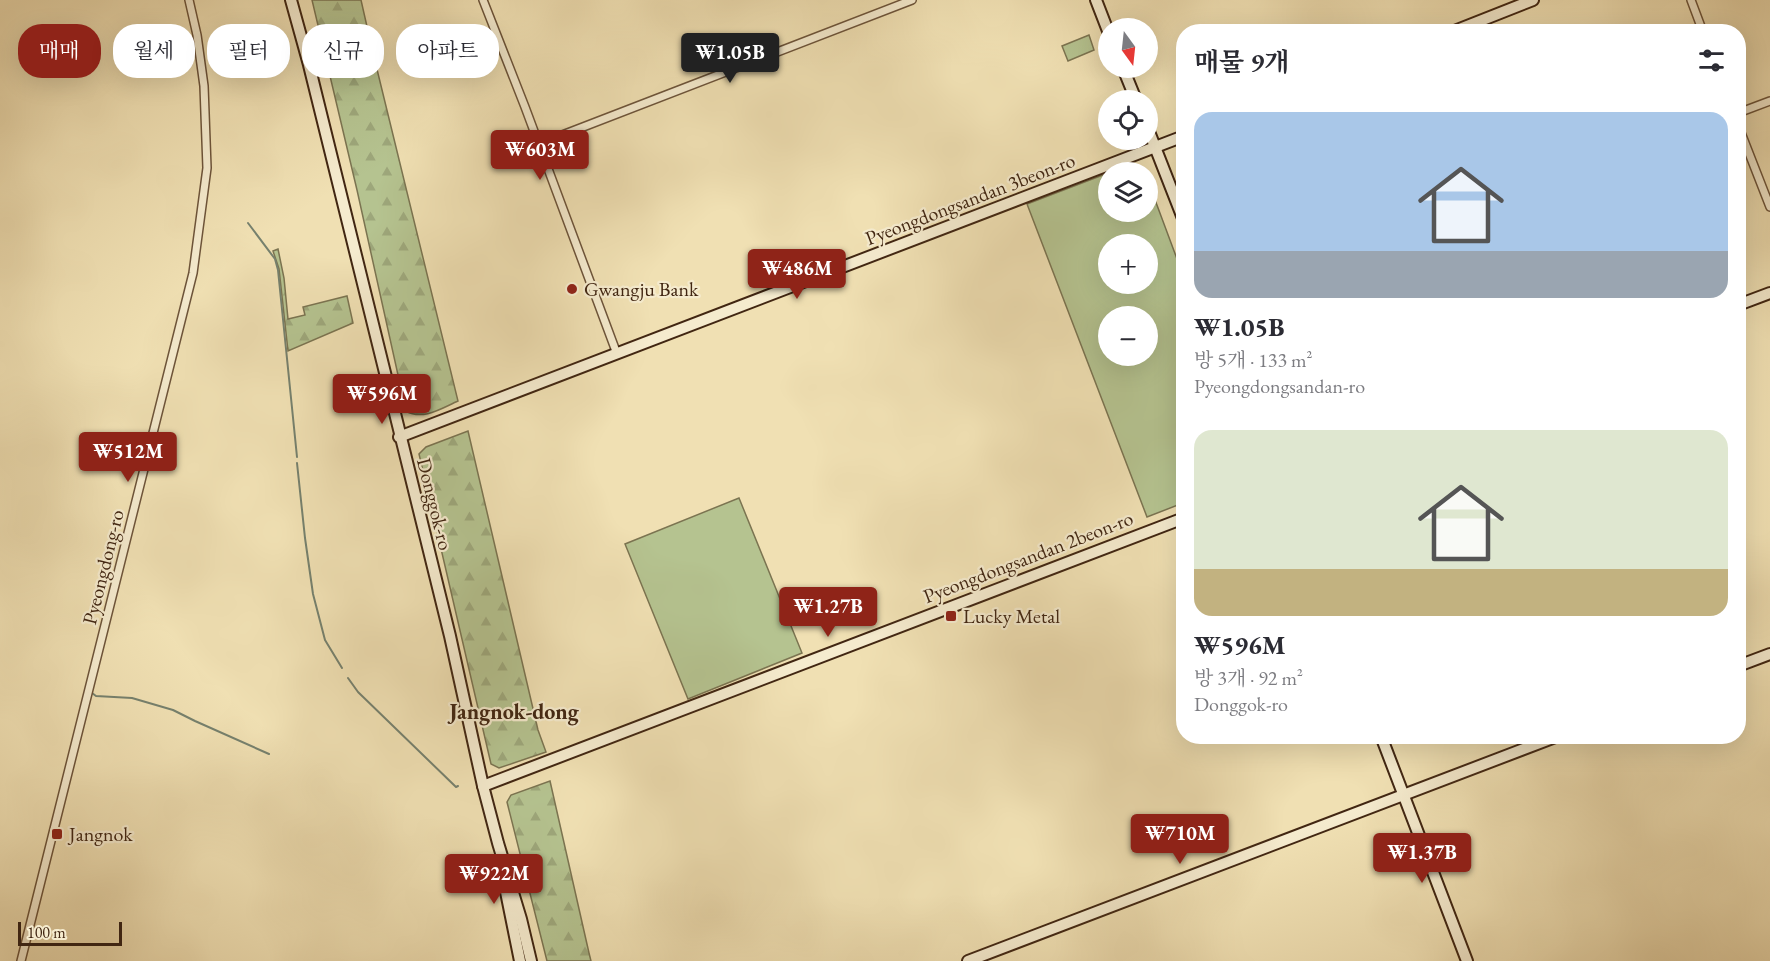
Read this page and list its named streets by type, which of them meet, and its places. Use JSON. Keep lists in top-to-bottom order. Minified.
{"streets":{"street":["Pyeongdongsandan 3beon-ro","Donggok-ro","Pyeongdongsandan 2beon-ro","Pyeongdong-ro"]},"crossings":[["Pyeongdongsandan 3beon-ro","Donggok-ro"],["Donggok-ro","Pyeongdongsandan 2beon-ro"]],"districts":["Jangnok-dong"],"places":{"other":["Gwangju Bank"],"transit":["Lucky Metal","Jangnok"]},"scale_bar":"100 m","north":"bottom","page":{"map_buttons":["+","−"],"chip":["매매","월세","필터","신규","아파트"],"heading":"매물 9개","price":["₩1.05B","₩603M","₩486M","₩596M","₩512M","₩1.27B","₩710M","₩1.37B","₩922M"],"list":[{"name":"₩1.05B","note":"방 5개 · 133 m² · Pyeongdongsandan-ro"},{"name":"₩596M","note":"방 3개 · 92 m² · Donggok-ro"}],"scale":"100 m"}}
